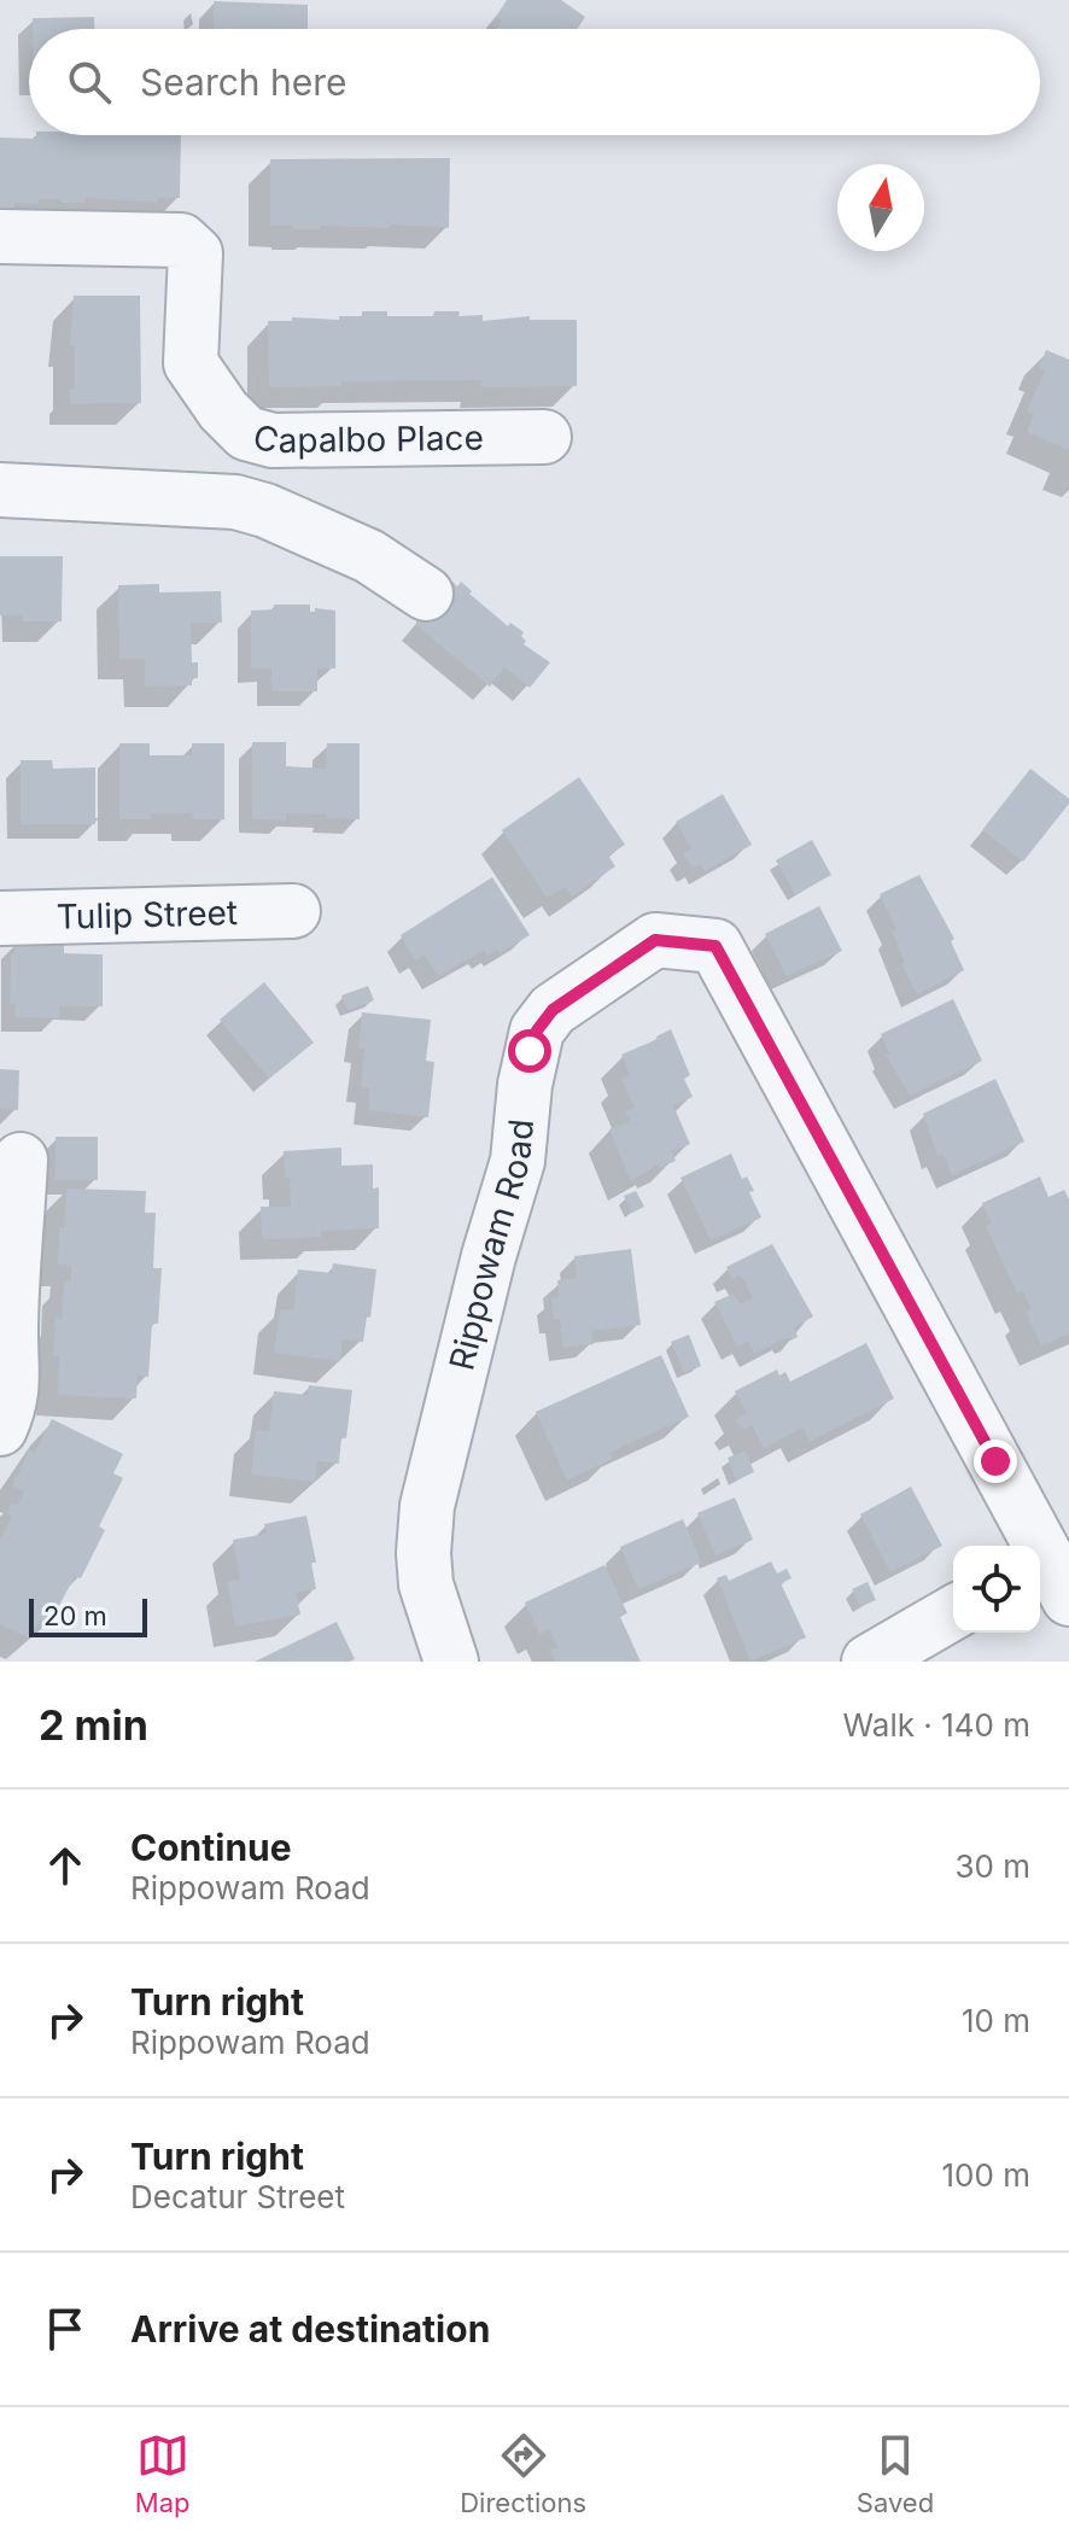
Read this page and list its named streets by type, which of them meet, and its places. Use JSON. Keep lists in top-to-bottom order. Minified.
{"streets":{"street":["Capalbo Place","Tulip Street","Rippowam Road"]},"scale_bar":"20 m","north":"top","page":{"search":"Search here","scale":"20 m","heading":["2 min","Walk · 140 m"],"list":[["Continue","Rippowam Road","30 m"],["Turn right","Rippowam Road","10 m"],["Turn right","Decatur Street","100 m"],"Arrive at destination"],"nav":["Map","Directions","Saved"]}}
